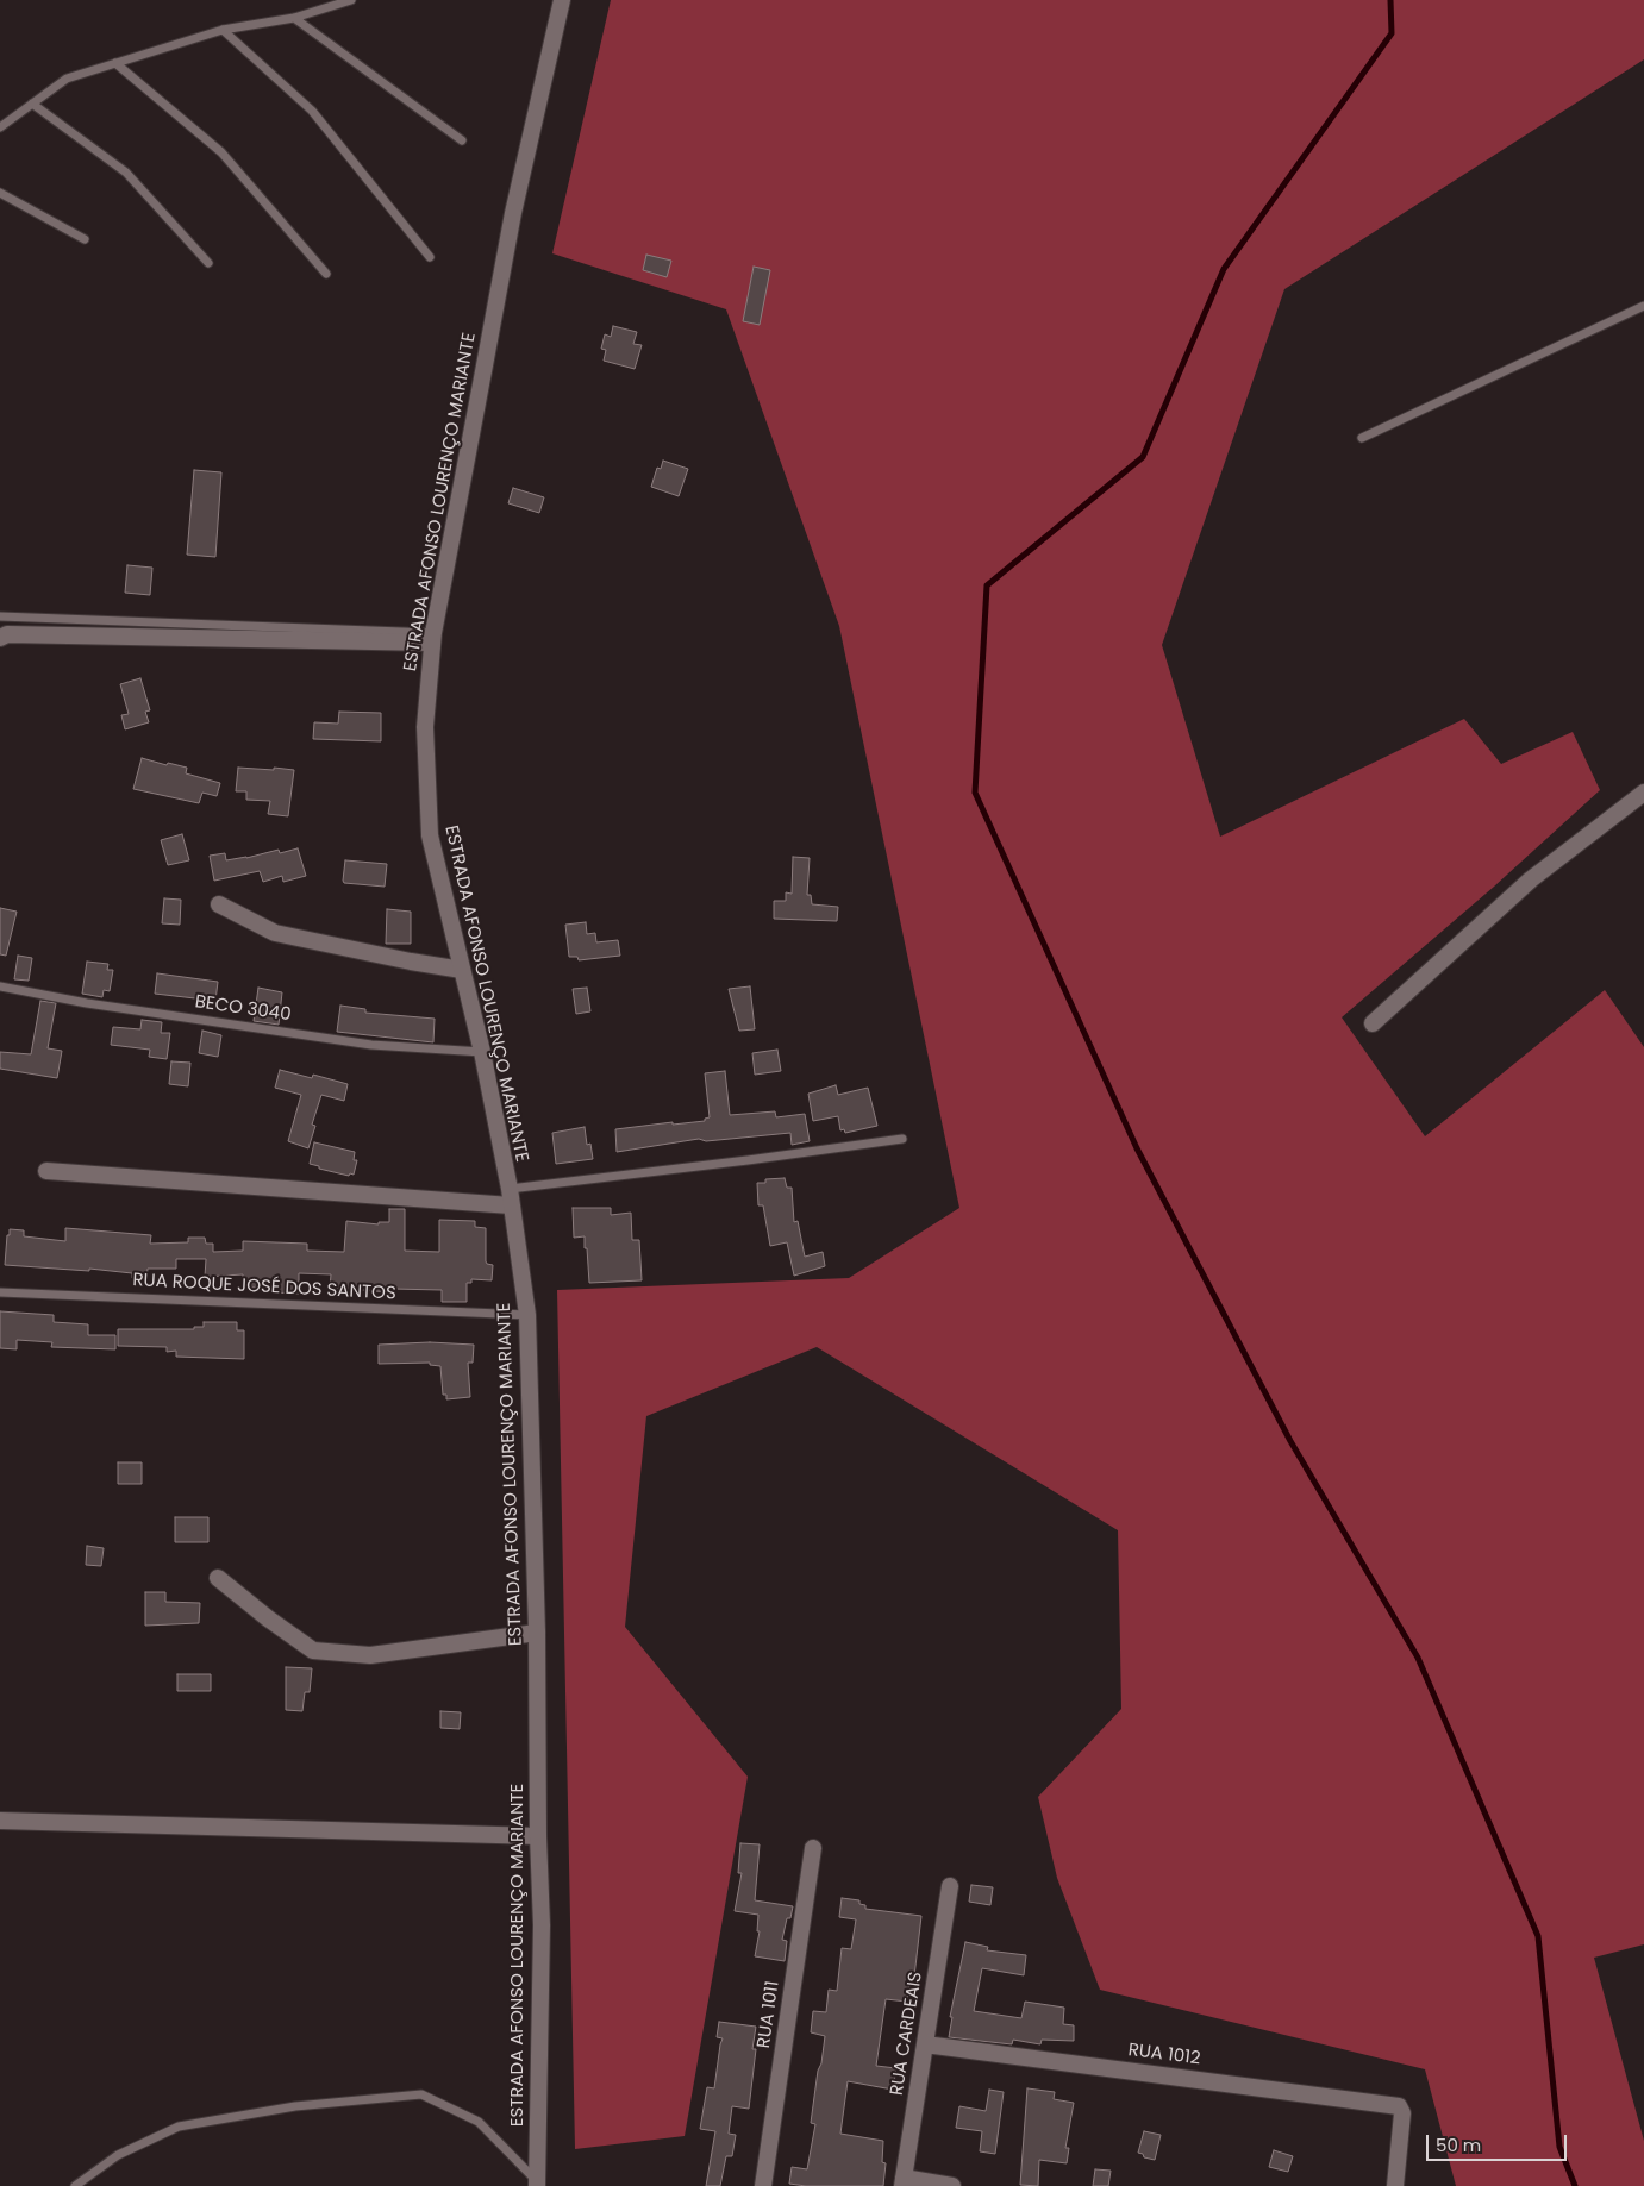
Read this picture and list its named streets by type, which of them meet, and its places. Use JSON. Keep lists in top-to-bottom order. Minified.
{"streets":{"street":["ESTRADA AFONSO LOURENÇO MARIANTE","RUA 1011","RUA CARDEAIS","RUA 1012"],"lane":["BECO 3040","RUA ROQUE JOSÉ DOS SANTOS"]},"crossings":[["ESTRADA AFONSO LOURENÇO MARIANTE","BECO 3040"],["ESTRADA AFONSO LOURENÇO MARIANTE","RUA ROQUE JOSÉ DOS SANTOS"],["RUA CARDEAIS","RUA 1012"]],"scale_bar":"50 m"}
